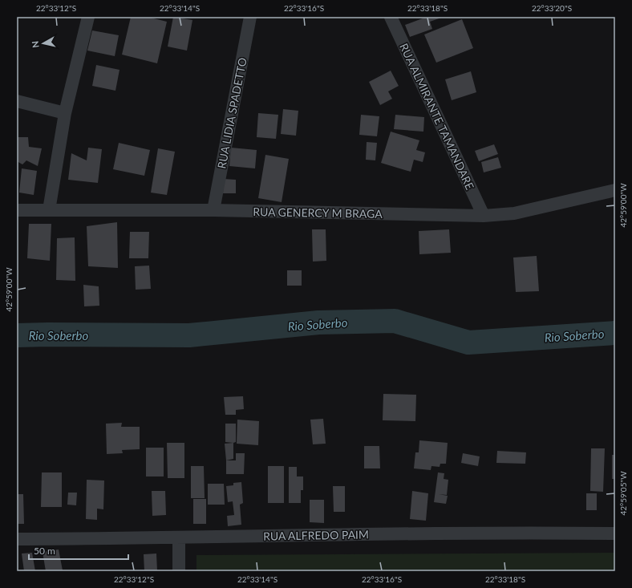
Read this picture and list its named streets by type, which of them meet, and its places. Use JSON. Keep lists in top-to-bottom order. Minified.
{"streets":{"street":["RUA LIDIA SPADETTO","RUA ALMIRANTE TAMANDARE","RUA GENERCY M BRAGA","RUA ALFREDO PAIM"]},"crossings":[["RUA LIDIA SPADETTO","RUA GENERCY M BRAGA"],["RUA ALMIRANTE TAMANDARE","RUA GENERCY M BRAGA"]],"water":["Rio Soberbo"],"scale_bar":"50 m","north":"left","coordinates":["22°33'12\"S","22°33'14\"S","22°33'16\"S","22°33'18\"S","22°33'20\"S","42°59'00\"W","42°59'05\"W"]}
